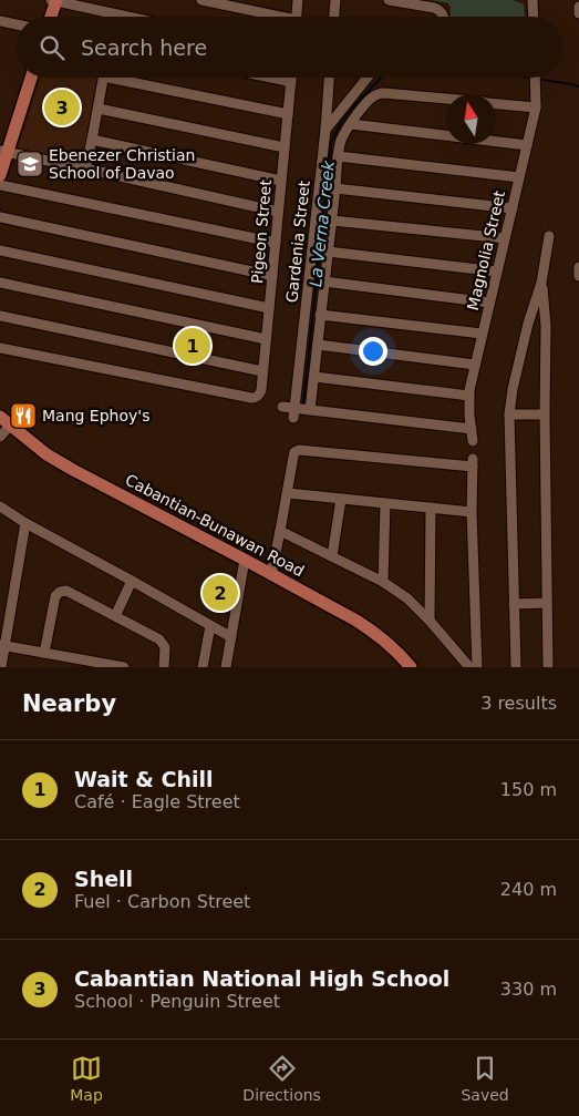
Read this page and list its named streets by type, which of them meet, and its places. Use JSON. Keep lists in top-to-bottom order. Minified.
{"streets":{"main road":["Cabantian-Bunawan Road"],"street":["Pigeon Street","Gardenia Street","Magnolia Street"]},"water":["La Verna Creek"],"places":{"school or university":["Ebenezer Christian School of Davao"],"restaurant":["Mang Ephoy's"]},"north":"top","page":{"search":"Search here","pins":["3","1","2"],"heading":["Nearby","3 results"],"list":[{"mark":"1","name":"Wait & Chill","note":"Café · Eagle Street","value":"150 m"},{"mark":"2","name":"Shell","note":"Fuel · Carbon Street","value":"240 m"},{"mark":"3","name":"Cabantian National High School","note":"School · Penguin Street","value":"330 m"}],"nav":["Map","Directions","Saved"]}}
